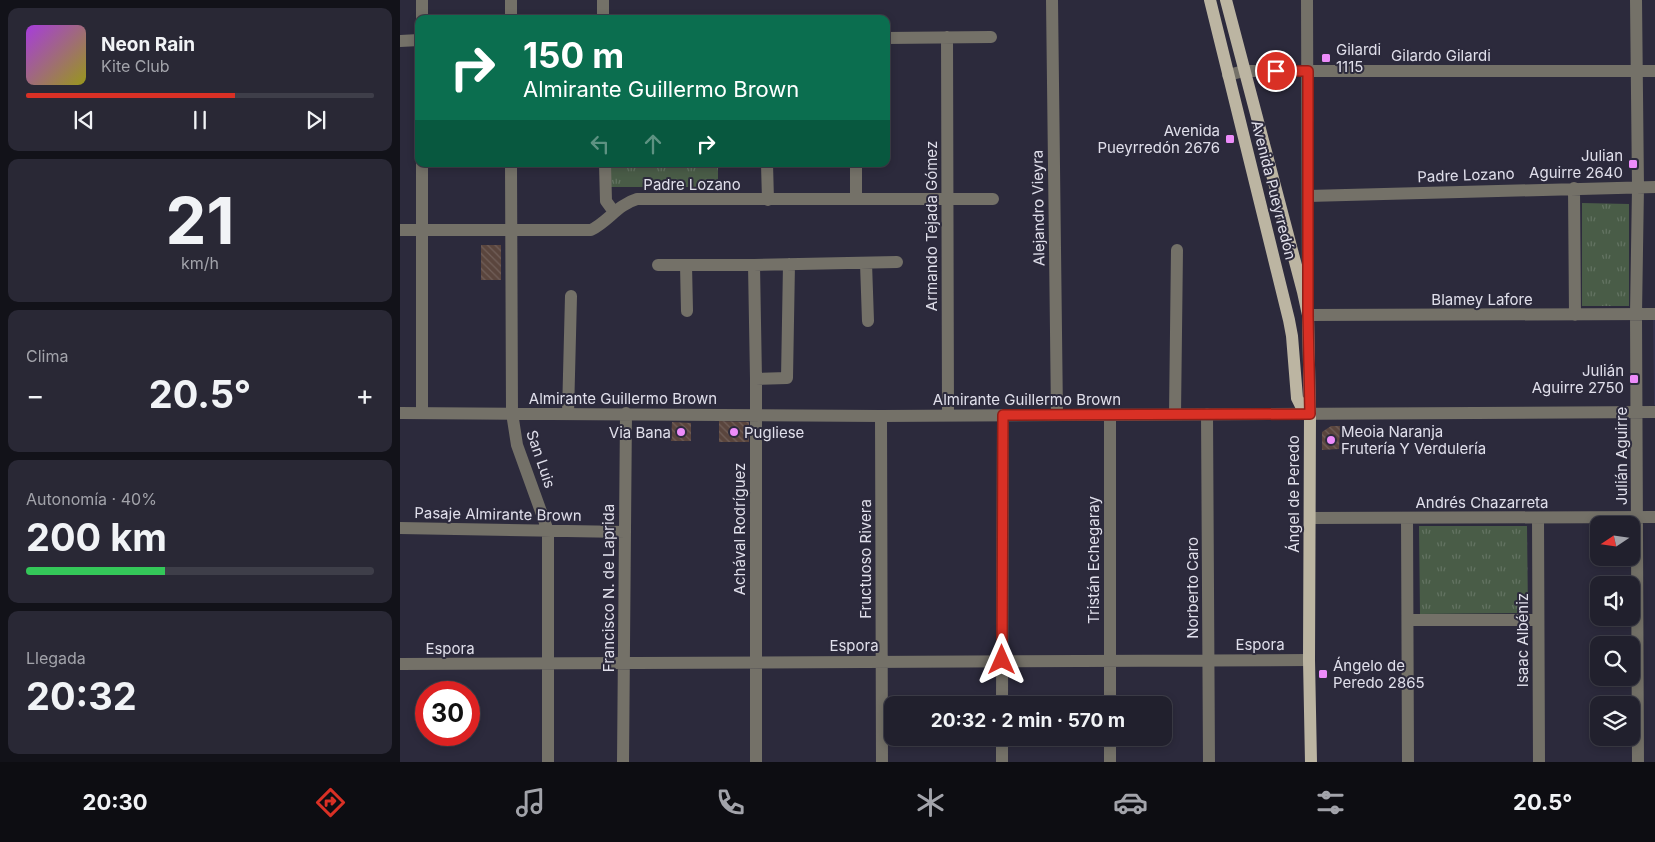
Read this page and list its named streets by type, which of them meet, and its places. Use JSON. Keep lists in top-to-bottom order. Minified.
{"streets":{"main road":["Avenida Pueyrredón","Ángel de Peredo"],"street":["Gilardo Gilardi","Padre Lozano","Alejandro Vieyra","Armando Tejada Gómez","Blamey Lafore","Almirante Guillermo Brown","Julián Aguirre","San Luis","Andrés Chazarreta","Pasaje Almirante Brown","Achával Rodríguez","Fructuoso Rivera","Tristán Echegaray","Francisco N. de Laprida","Norberto Caro","Isaac Albéniz","Espora"]},"crossings":[["Gilardo Gilardi","Avenida Pueyrredón"],["Gilardo Gilardi","Julián Aguirre"],["Gilardo Gilardi","Ángel de Peredo"],["Padre Lozano","Armando Tejada Gómez"],["Padre Lozano","Julián Aguirre"],["Padre Lozano","San Luis"],["Padre Lozano","Ángel de Peredo"],["Avenida Pueyrredón","Blamey Lafore"],["Avenida Pueyrredón","Almirante Guillermo Brown"],["Avenida Pueyrredón","Ángel de Peredo"],["Alejandro Vieyra","Almirante Guillermo Brown"],["Armando Tejada Gómez","Almirante Guillermo Brown"],["Blamey Lafore","Julián Aguirre"],["Blamey Lafore","Ángel de Peredo"],["Almirante Guillermo Brown","Julián Aguirre"],["Almirante Guillermo Brown","San Luis"],["Almirante Guillermo Brown","Ángel de Peredo"],["Almirante Guillermo Brown","Achával Rodríguez"],["Almirante Guillermo Brown","Fructuoso Rivera"],["Almirante Guillermo Brown","Tristán Echegaray"],["Almirante Guillermo Brown","Francisco N. de Laprida"],["Almirante Guillermo Brown","Norberto Caro"],["San Luis","Pasaje Almirante Brown"],["San Luis","Espora"],["Ángel de Peredo","Andrés Chazarreta"],["Ángel de Peredo","Espora"],["Andrés Chazarreta","Isaac Albéniz"],["Pasaje Almirante Brown","Francisco N. de Laprida"],["Achával Rodríguez","Espora"],["Fructuoso Rivera","Espora"],["Tristán Echegaray","Espora"],["Francisco N. de Laprida","Espora"],["Norberto Caro","Espora"]],"places":{"transit":["Gilardi 1115","Avenida Pueyrredón 2676","Julian Aguirre 2640","Julián Aguirre 2750","Ángelo de Peredo 2865"],"other":["Via Bana","Pugliese","Meoia Naranja Frutería Y Verdulería"]},"north":"left","page":{"turn":["150 m","Almirante Guillermo Brown"],"song":["Neon Rain","Kite Club"],"tile":[["21","km/h"],"Clima",["Autonomía · 40%","200 km"],["Llegada","20:32"]],"heat":["−","20.5°","+"],"limit":"30","trip":"20:32 · 2 min · 570 m","tabs":["20:30","20.5°"]}}
